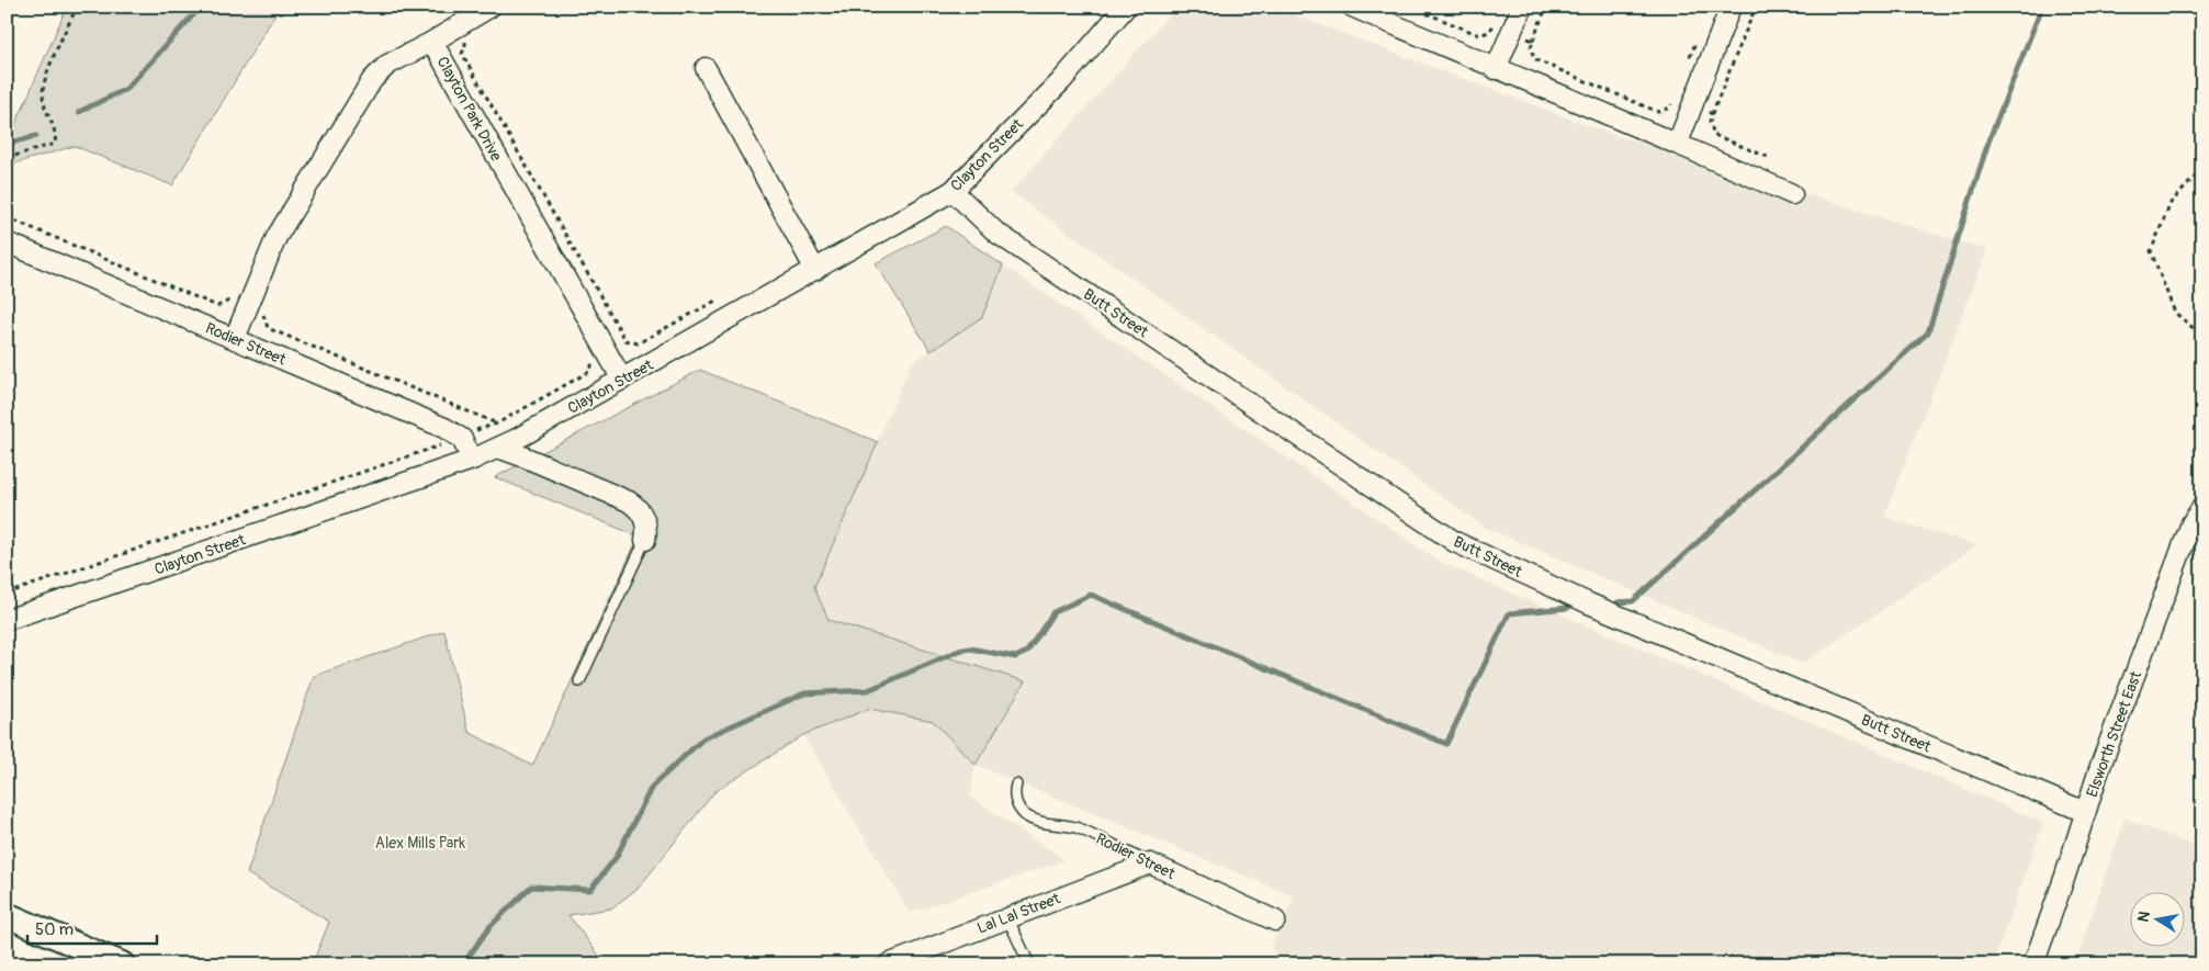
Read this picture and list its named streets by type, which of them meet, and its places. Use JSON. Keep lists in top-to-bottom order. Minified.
{"streets":{"street":["Clayton Park Drive","Clayton Street","Butt Street","Rodier Street","Elsworth Street East","Lal Lal Street"]},"crossings":[["Clayton Park Drive","Clayton Street"],["Clayton Park Drive","Rodier Street"],["Clayton Street","Butt Street"],["Butt Street","Elsworth Street East"],["Rodier Street","Lal Lal Street"]],"parks":["Alex Mills Park"],"scale_bar":"50 m","north":"left"}
